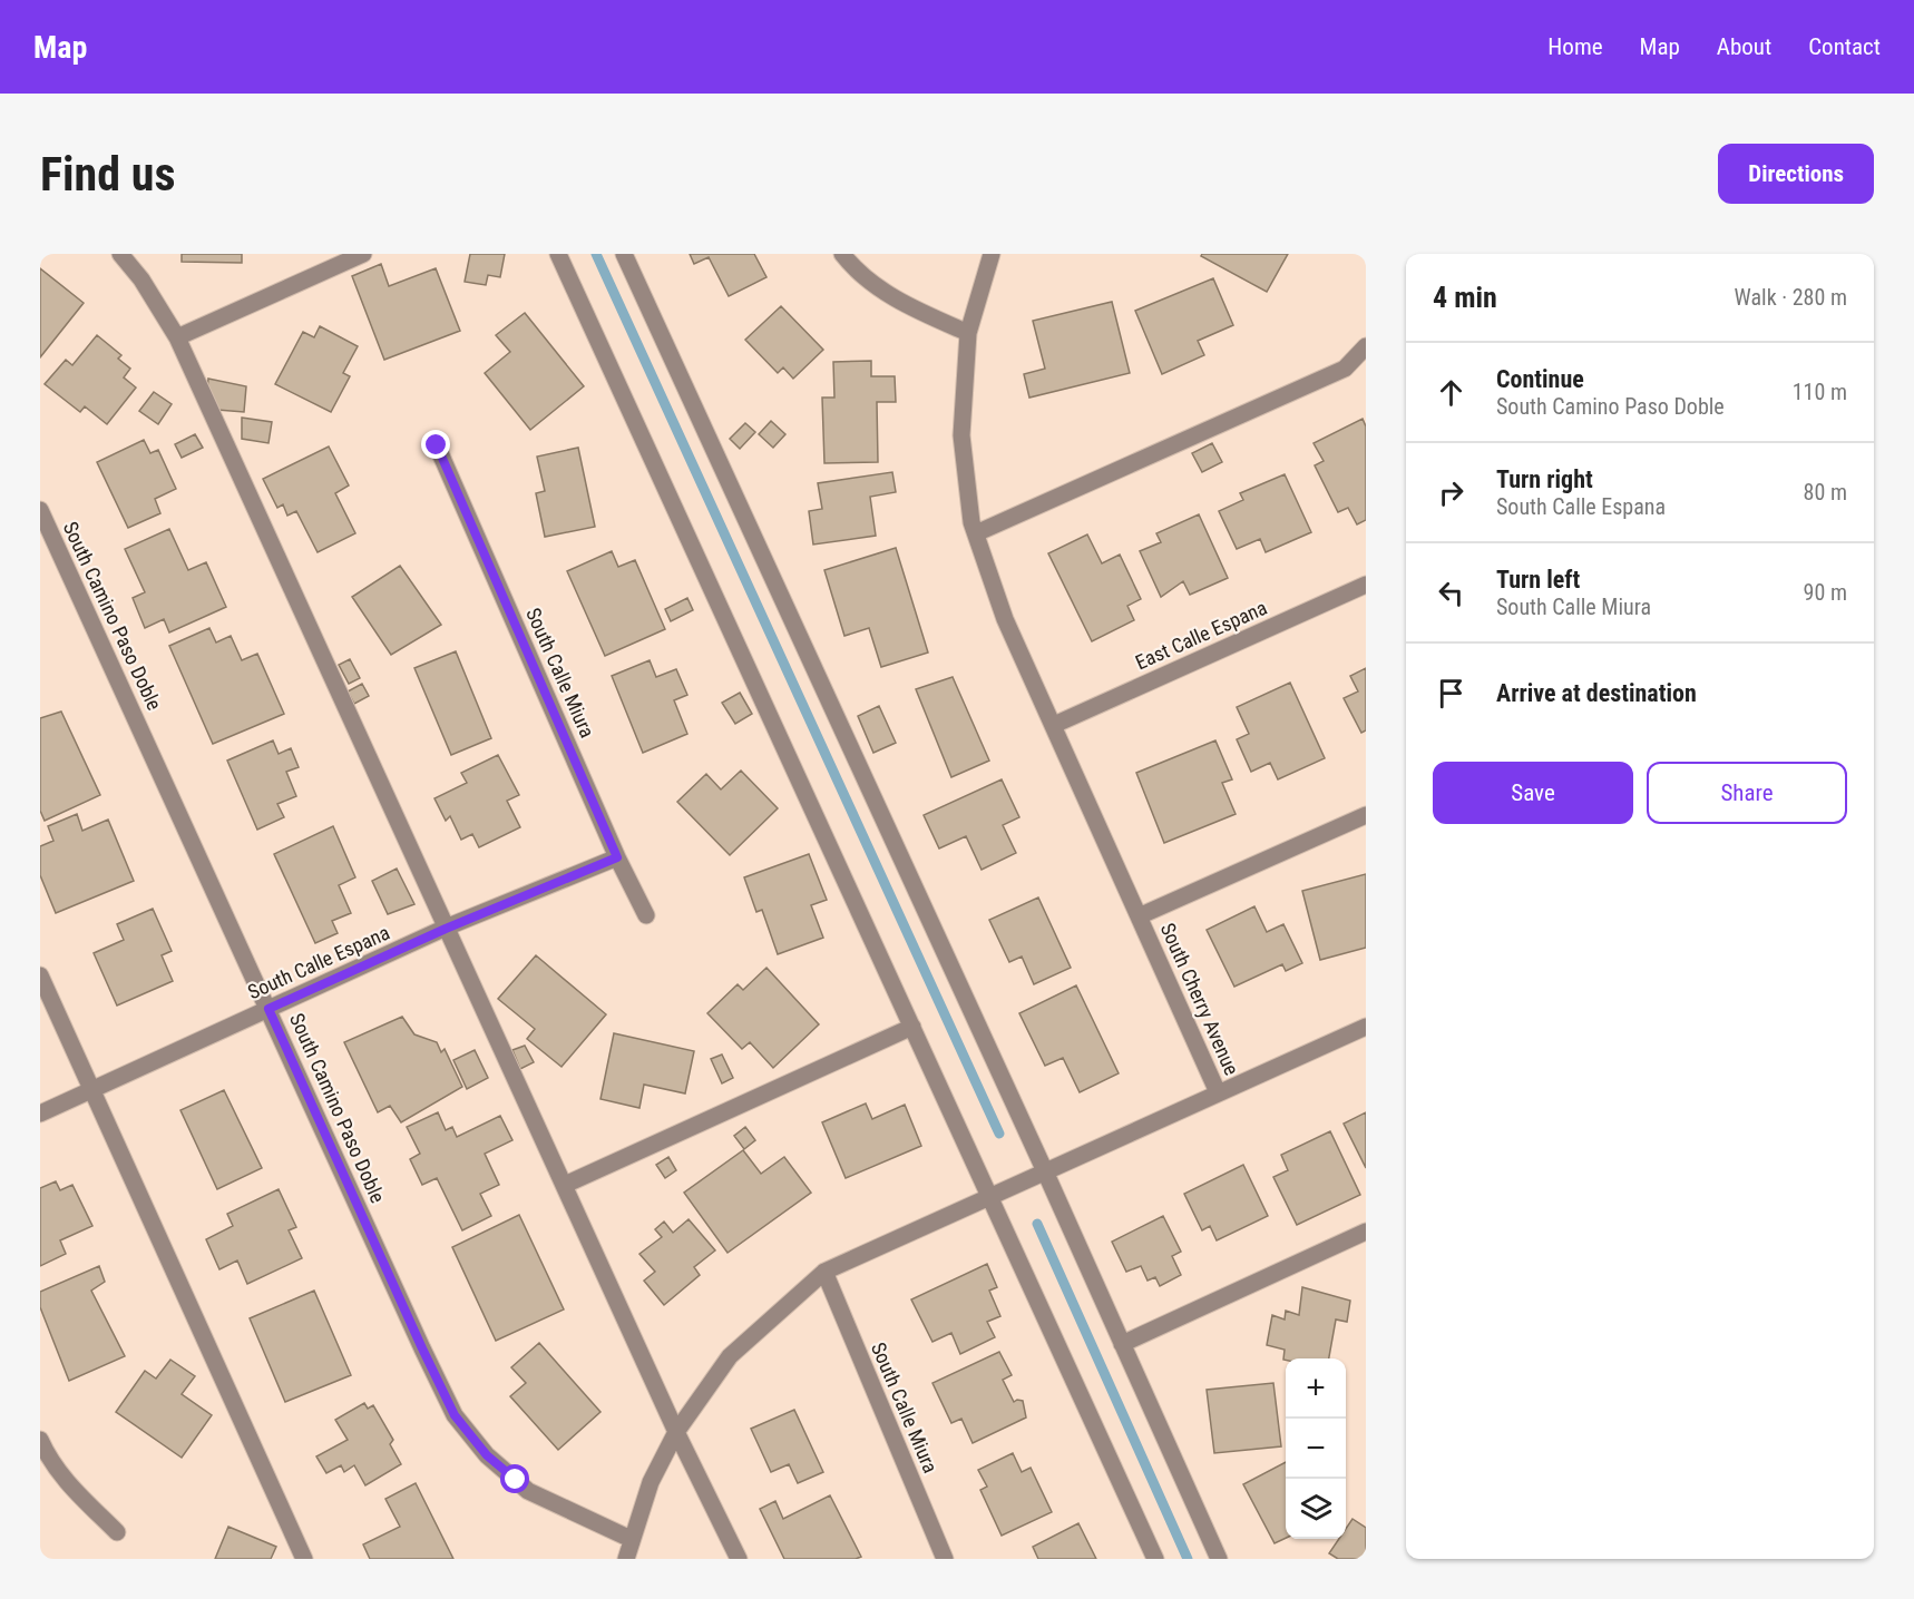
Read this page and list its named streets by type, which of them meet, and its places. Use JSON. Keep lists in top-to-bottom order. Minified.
{"streets":{"street":["South Camino Paso Doble","East Calle Espana","South Calle Miura","South Calle Espana","South Cherry Avenue"]},"crossings":[["South Camino Paso Doble","South Calle Espana"],["South Camino Paso Doble","South Cherry Avenue"],["East Calle Espana","South Cherry Avenue"],["South Calle Miura","South Calle Espana"],["South Calle Miura","South Cherry Avenue"]],"page":{"header":"Map","nav":["Home","Map","About","Contact"],"buttons":["Directions",["Save","Share"]],"title":"Find us","heading":["4 min","Walk · 280 m"],"list":[["Continue","South Camino Paso Doble","110 m"],["Turn right","South Calle Espana","80 m"],["Turn left","South Calle Miura","90 m"],"Arrive at destination"],"map_buttons":["+","−"]}}
